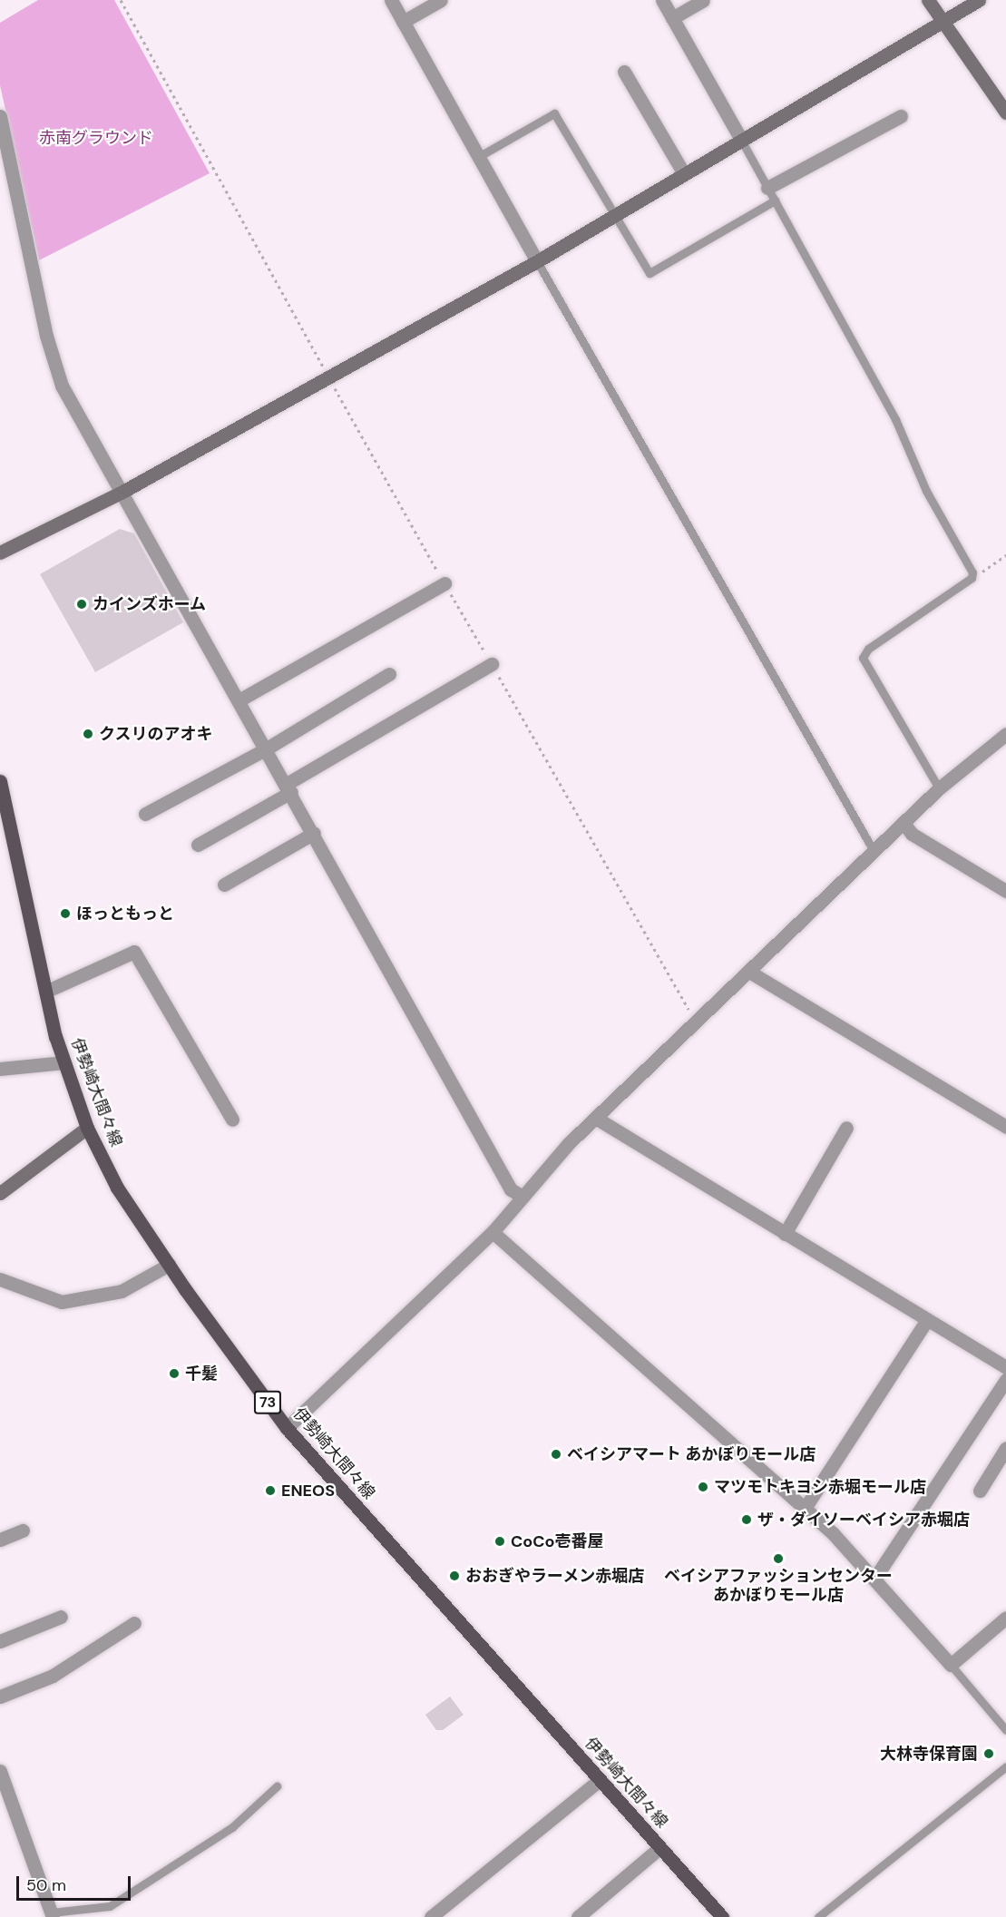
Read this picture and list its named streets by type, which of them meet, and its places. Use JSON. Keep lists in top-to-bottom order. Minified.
{"streets":{"main road":["伊勢崎大間々線","73"]},"parks":["赤南グラウンド"],"places":["カインズホーム","クスリのアオキ","ほっともっと","千髪","ベイシアマート あかぼりモール店","マツモトキヨシ赤堀モール店","ENEOS","ザ・ダイソーベイシア赤堀店","CoCo壱番屋","ベイシアファッションセンター あかぼりモール店","おおぎやラーメン赤堀店","大林寺保育園"],"scale_bar":"50 m"}
